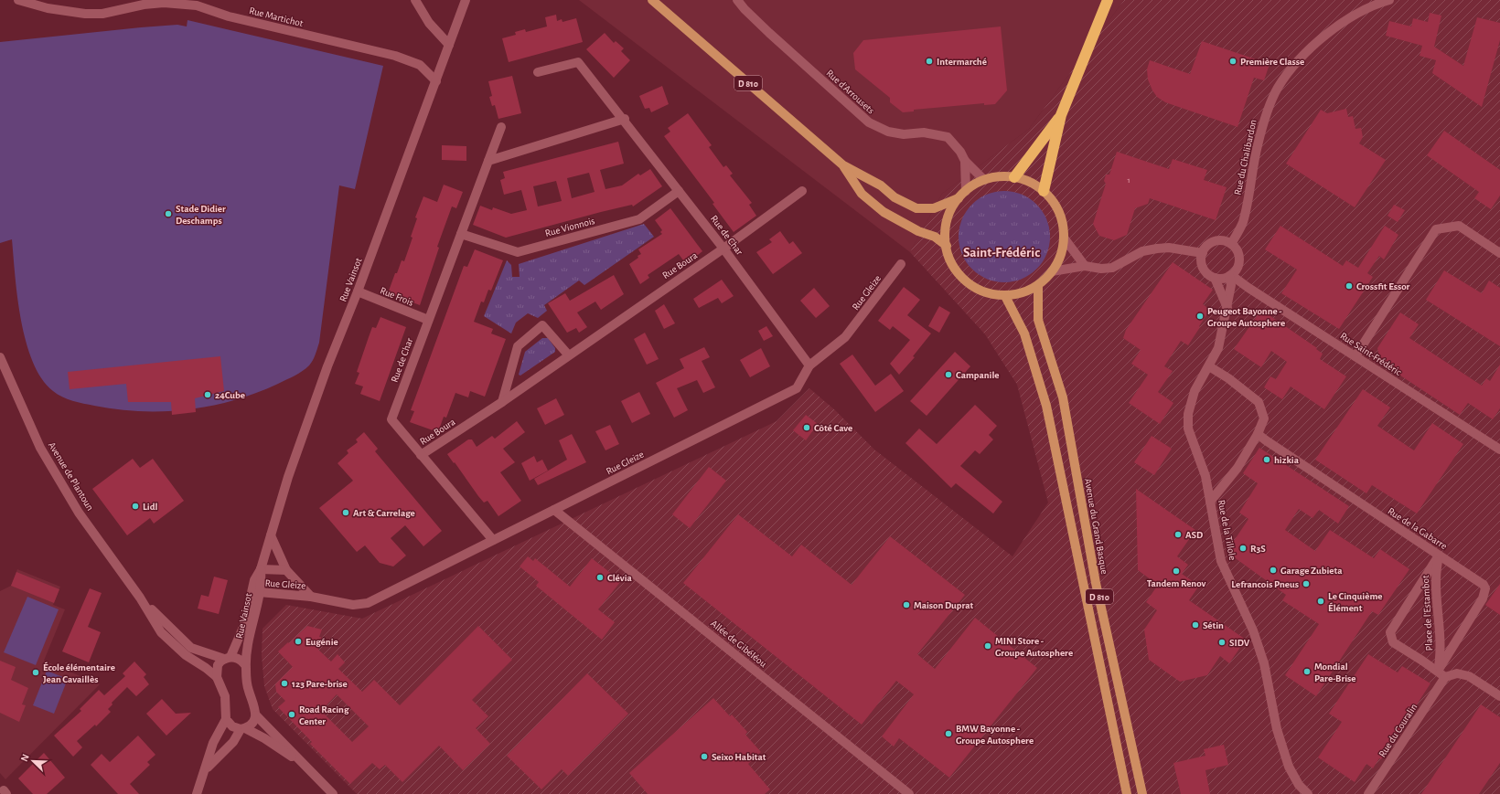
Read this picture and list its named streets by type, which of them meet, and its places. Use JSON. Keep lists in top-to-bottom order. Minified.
{"streets":{"main road":["D 810","Avenue du Grand Basque"],"street":["Rue Martichot","Rue d'Arrousets","Rue du Chalibardon","Rue Vionnois","Rue de Char","Rue Boura","Rue Vainsot","Rue Gleize","Rue Frois","Rue Saint-Frédéric","Avenue de Plantoun","Rue de la Gabarre","Rue de la Tillole","Place de l'Estambot","Allée de Gibéléou","Rue du Couralin"]},"crossings":[["Rue Martichot","Rue Vainsot"],["D 810","Rue d'Arrousets"],["D 810","Avenue du Grand Basque"],["Rue d'Arrousets","Avenue du Grand Basque"],["Rue du Chalibardon","Rue Saint-Frédéric"],["Rue du Chalibardon","Rue de la Tillole"],["Rue Vionnois","Rue de Char"],["Rue de Char","Rue Boura"],["Rue de Char","Rue Gleize"],["Rue de Char","Rue Frois"],["Rue Vainsot","Rue Gleize"],["Rue Vainsot","Rue Frois"],["Rue Vainsot","Avenue de Plantoun"],["Rue Gleize","Allée de Gibéléou"],["Rue Saint-Frédéric","Rue de la Tillole"],["Rue de la Gabarre","Place de l'Estambot"]],"districts":["Saint-Frédéric"],"places":["Intermarché","Première Classe","Stade Didier Deschamps","Crossfit Essor","Peugeot Bayonne - Groupe Autosphere","Campanile","24Cube","Côté Cave","hizkia","Lidl","Art & Carrelage","ASD","R3S","Garage Zubieta","Tandem Renov","Clévia","Lefrancois Pneus","Le Cinquième Élément","Maison Duprat","Sétin","Eugénie","SIDV","MINI Store - Groupe Autosphere","Mondial Pare-Brise","École élémentaire Jean Cavaillès","123 Pare-brise","Road Racing Center","BMW Bayonne - Groupe Autosphere","Seixo Habitat"],"house_numbers":["1"],"north":"top left"}
